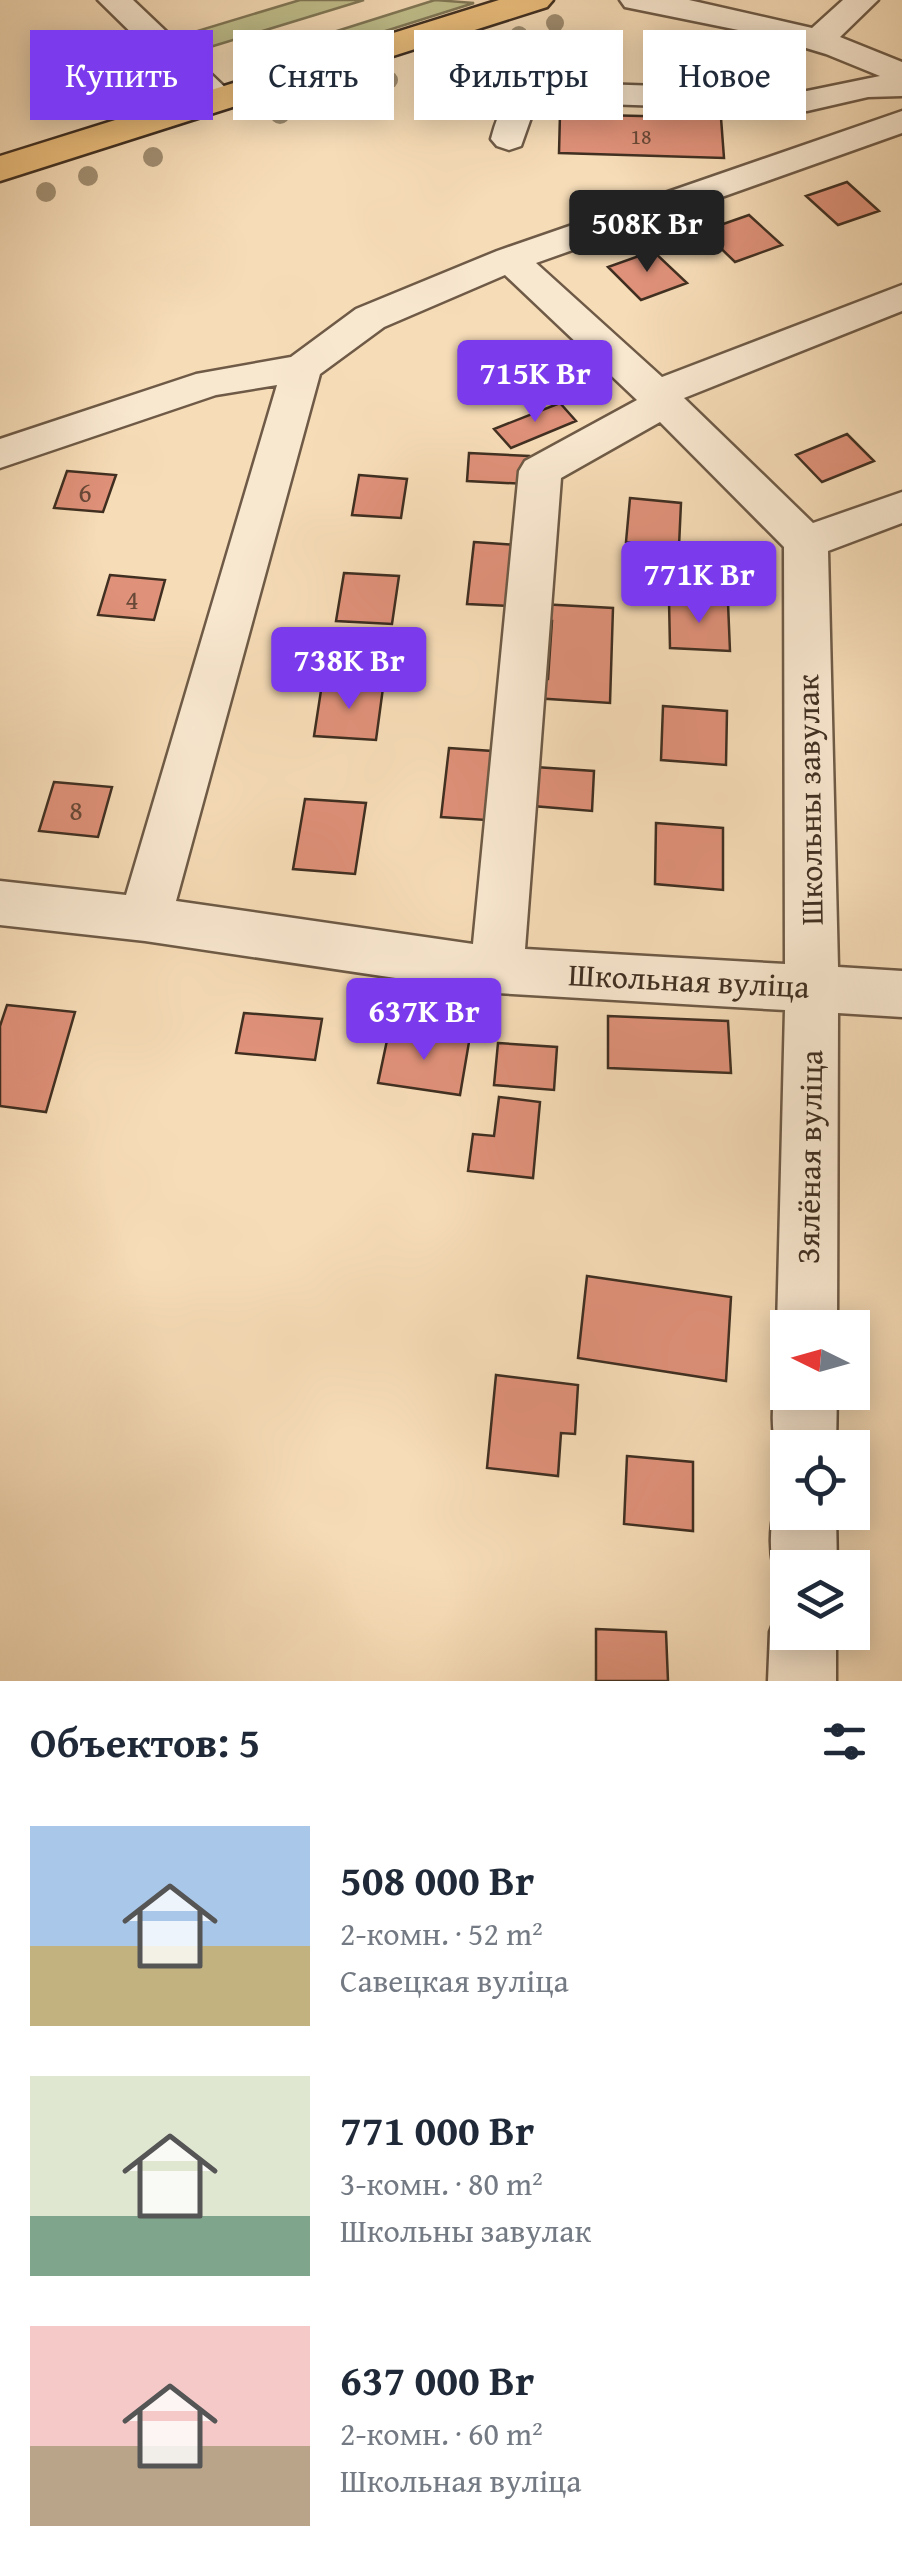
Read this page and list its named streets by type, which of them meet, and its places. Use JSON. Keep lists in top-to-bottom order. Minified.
{"streets":{"street":["Школьны завулак","Школьная вуліца","Зялёная вуліца"]},"crossings":[["Школьны завулак","Школьная вуліца"],["Школьны завулак","Зялёная вуліца"],["Школьная вуліца","Зялёная вуліца"]],"house_numbers":["18","6","4","8"],"north":"left","page":{"chip":["Купить","Снять","Фильтры","Новое"],"price":["508K Br","715K Br","771K Br","738K Br","637K Br"],"heading":"Объектов: 5","list":[{"name":"508 000 Br","note":"2-комн. · 52 m² · Савецкая вуліца"},{"name":"771 000 Br","note":"3-комн. · 80 m² · Школьны завулак"},{"name":"637 000 Br","note":"2-комн. · 60 m² · Школьная вуліца"}]}}
